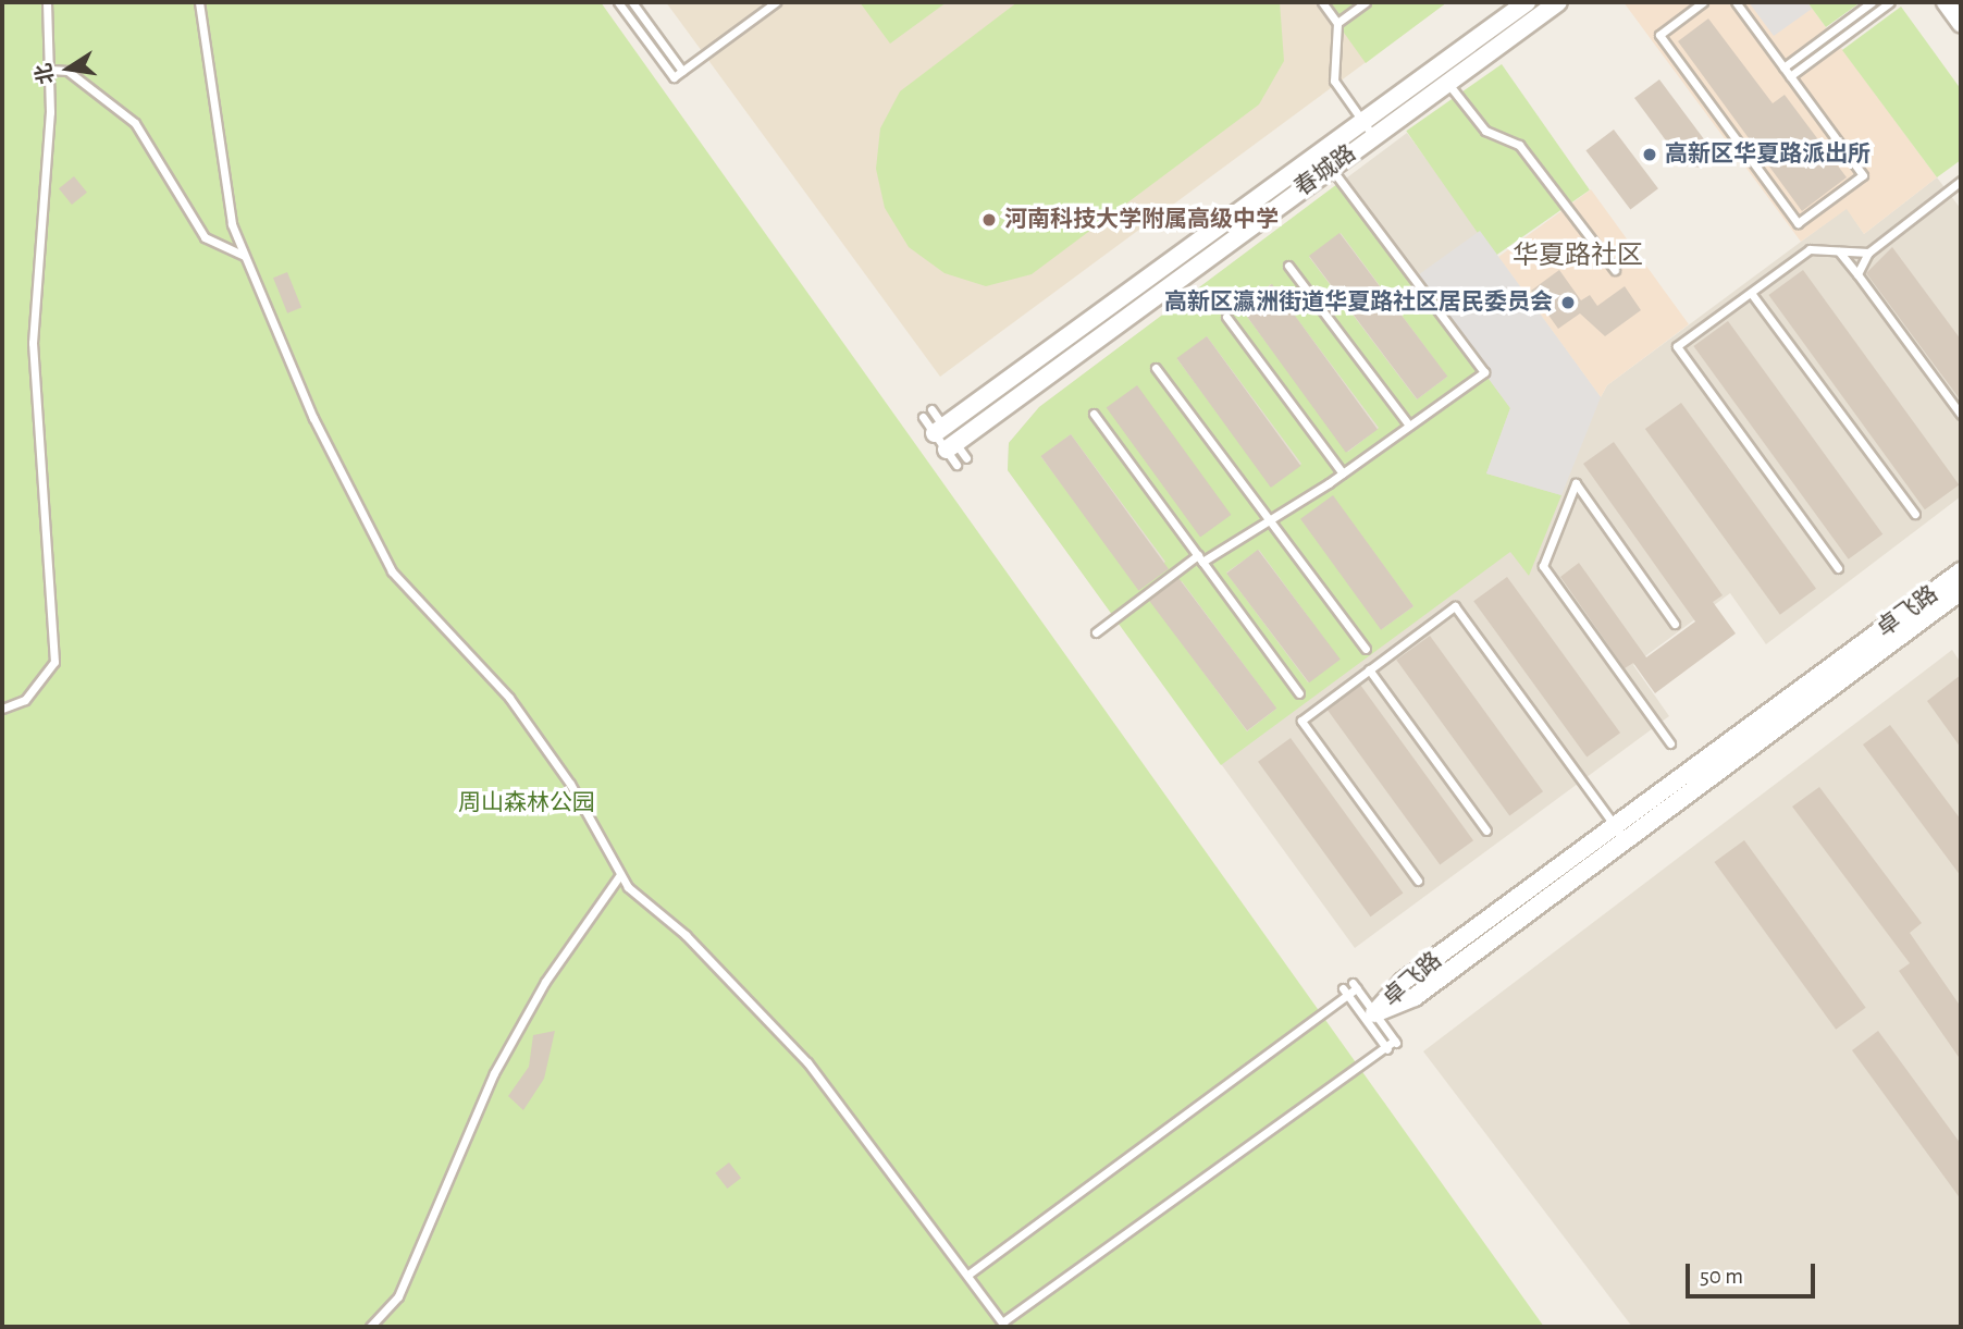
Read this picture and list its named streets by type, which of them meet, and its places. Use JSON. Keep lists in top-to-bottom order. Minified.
{"streets":{"street":["春城路","卓飞路"]},"districts":["华夏路社区"],"parks":["周山森林公园"],"places":["高新区华夏路派出所","河南科技大学附属高级中学","高新区瀛洲街道华夏路社区居民委员会"],"scale_bar":"50 m","north":"left"}
